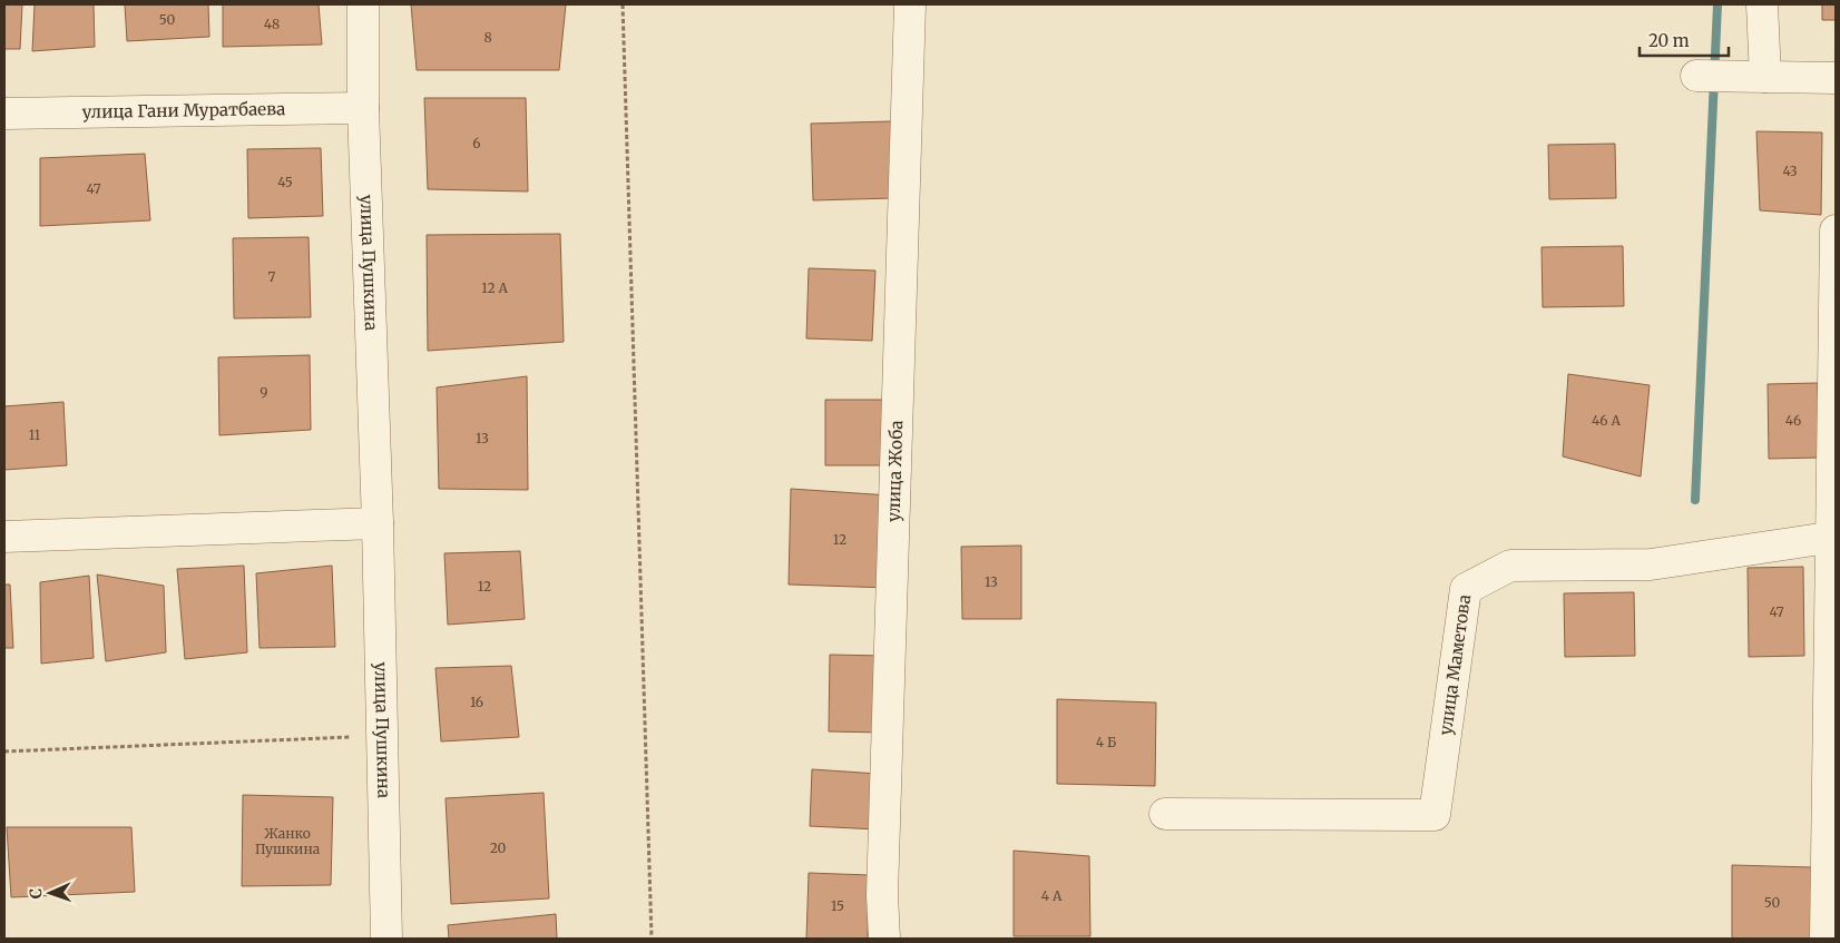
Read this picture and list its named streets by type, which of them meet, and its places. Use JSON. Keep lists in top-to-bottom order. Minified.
{"streets":{"street":["улица Гани Муратбаева","улица Пушкина","улица Жоба","улица Маметова"]},"crossings":[["улица Гани Муратбаева","улица Пушкина"]],"house_numbers":["50","48","8","6","43","45","47","7","12 А","9","46 А","46","11","13","12","13","12","47","16","4 Б","Жанко Пушкина","20","4 А","50","15"],"scale_bar":"20 m","north":"left"}
